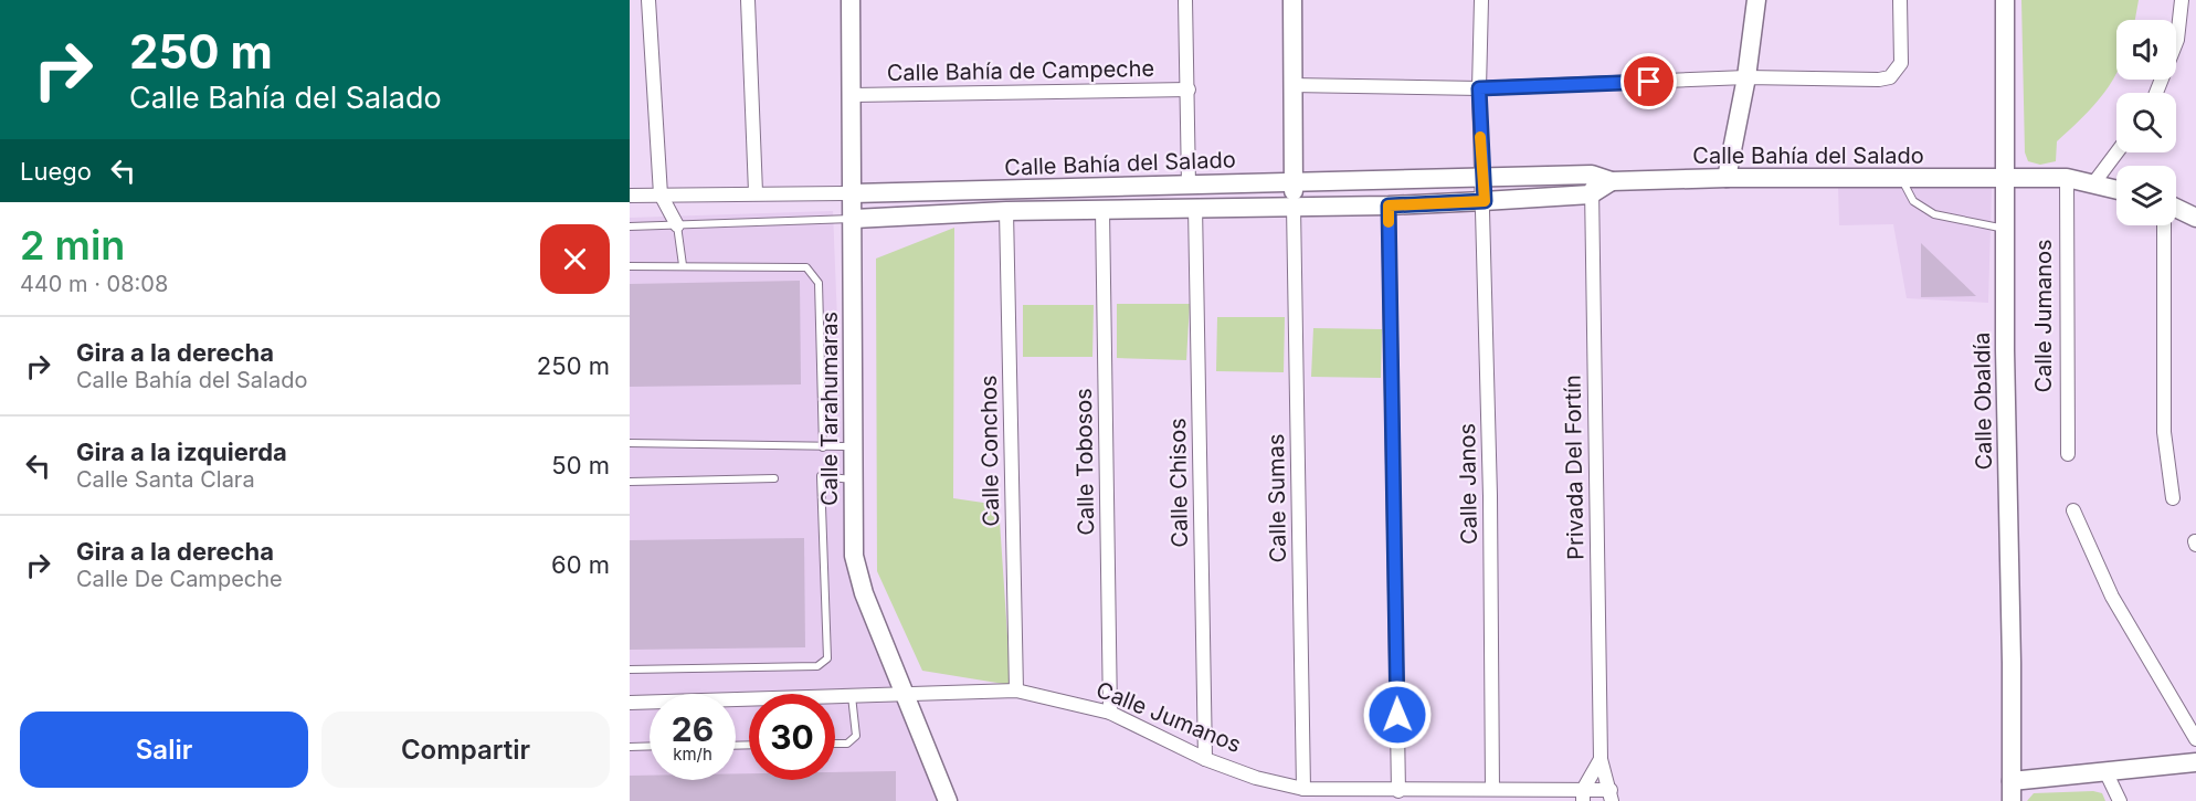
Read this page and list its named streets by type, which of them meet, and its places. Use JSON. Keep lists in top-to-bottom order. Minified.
{"streets":{"street":["Calle Bahía de Campeche","Calle Bahía del Salado","Calle Jumanos","Calle Obaldía","Calle Tarahumaras","Calle Conchos","Calle Tobosos","Privada Del Fortín","Calle Chisos","Calle Janos","Calle Sumas"]},"crossings":[["Calle Bahía de Campeche","Calle Tarahumaras"],["Calle Bahía del Salado","Calle Jumanos"],["Calle Bahía del Salado","Calle Obaldía"],["Calle Bahía del Salado","Calle Tarahumaras"],["Calle Bahía del Salado","Calle Conchos"],["Calle Bahía del Salado","Calle Tobosos"],["Calle Bahía del Salado","Privada Del Fortín"],["Calle Bahía del Salado","Calle Chisos"],["Calle Bahía del Salado","Calle Janos"],["Calle Bahía del Salado","Calle Sumas"],["Calle Jumanos","Calle Tarahumaras"],["Calle Jumanos","Calle Conchos"],["Calle Jumanos","Calle Tobosos"],["Calle Jumanos","Privada Del Fortín"],["Calle Jumanos","Calle Chisos"],["Calle Jumanos","Calle Janos"],["Calle Jumanos","Calle Sumas"]],"page":{"turn":["250 m","Calle Bahía del Salado"],"then":"Luego","heading":["2 min","440 m · 08:08"],"list":[{"name":"Gira a la derecha","note":"Calle Bahía del Salado","value":"250 m"},{"name":"Gira a la izquierda","note":"Calle Santa Clara","value":"50 m"},{"name":"Gira a la derecha","note":"Calle De Campeche","value":"60 m"}],"speed":"26 km/h","limit":"30","buttons":["Salir","Compartir"]}}
